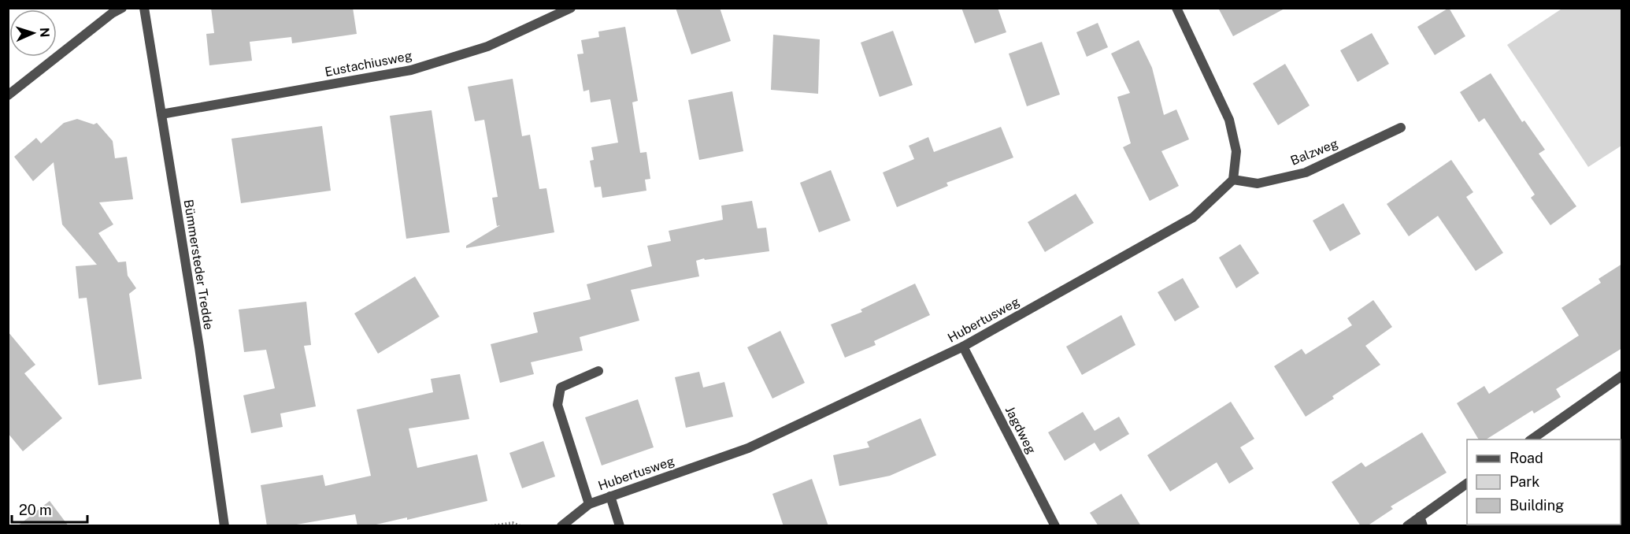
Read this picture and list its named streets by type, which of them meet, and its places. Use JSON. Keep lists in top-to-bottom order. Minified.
{"streets":{"street":["Eustachiusweg","Balzweg","Bümmersteder Tredde","Hubertusweg","Jagdweg"]},"crossings":[["Eustachiusweg","Bümmersteder Tredde"],["Balzweg","Hubertusweg"],["Hubertusweg","Jagdweg"]],"legend":["Road","Park","Building"],"scale_bar":"20 m","north":"right"}
